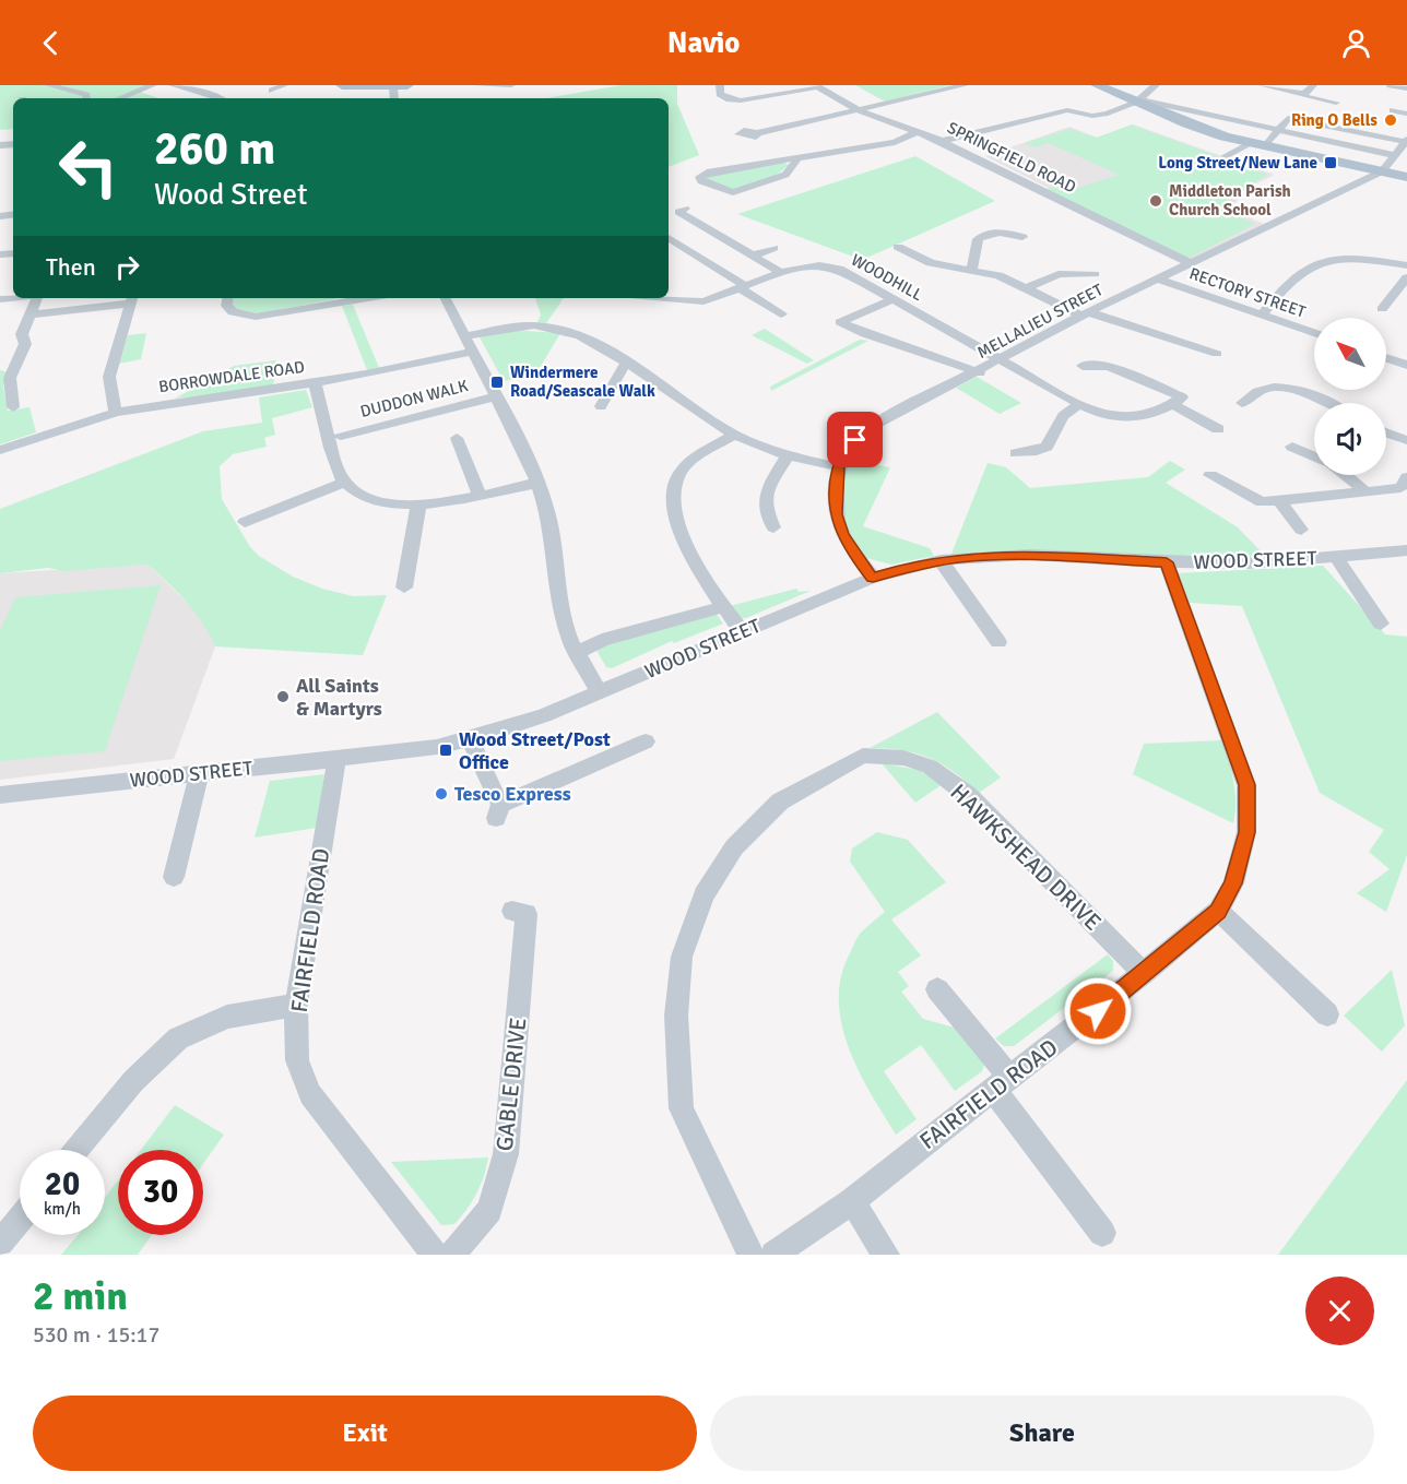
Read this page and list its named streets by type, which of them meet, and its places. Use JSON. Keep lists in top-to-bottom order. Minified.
{"streets":{"street":["SPRINGFIELD ROAD","WOODHILL","RECTORY STREET","MELLALIEU STREET","BORROWDALE ROAD","DUDDON WALK","WOOD STREET","HAWKSHEAD DRIVE","FAIRFIELD ROAD","GABLE DRIVE"]},"crossings":[["SPRINGFIELD ROAD","MELLALIEU STREET"],["WOODHILL","MELLALIEU STREET"],["RECTORY STREET","MELLALIEU STREET"],["MELLALIEU STREET","WOOD STREET"],["WOOD STREET","FAIRFIELD ROAD"],["HAWKSHEAD DRIVE","FAIRFIELD ROAD"]],"places":{"other":["Ring O Bells","Middleton Parish Church School","All Saints & Martyrs","Tesco Express"],"transit":["Long Street/New Lane","Windermere Road/Seascale Walk","Wood Street/Post Office"]},"north":"top left","page":{"header":"Navio","turn":["260 m","Wood Street"],"then":"Then","speed":"20 km/h","limit":"30","heading":["2 min","530 m · 15:17"],"buttons":["Exit","Share"]}}
